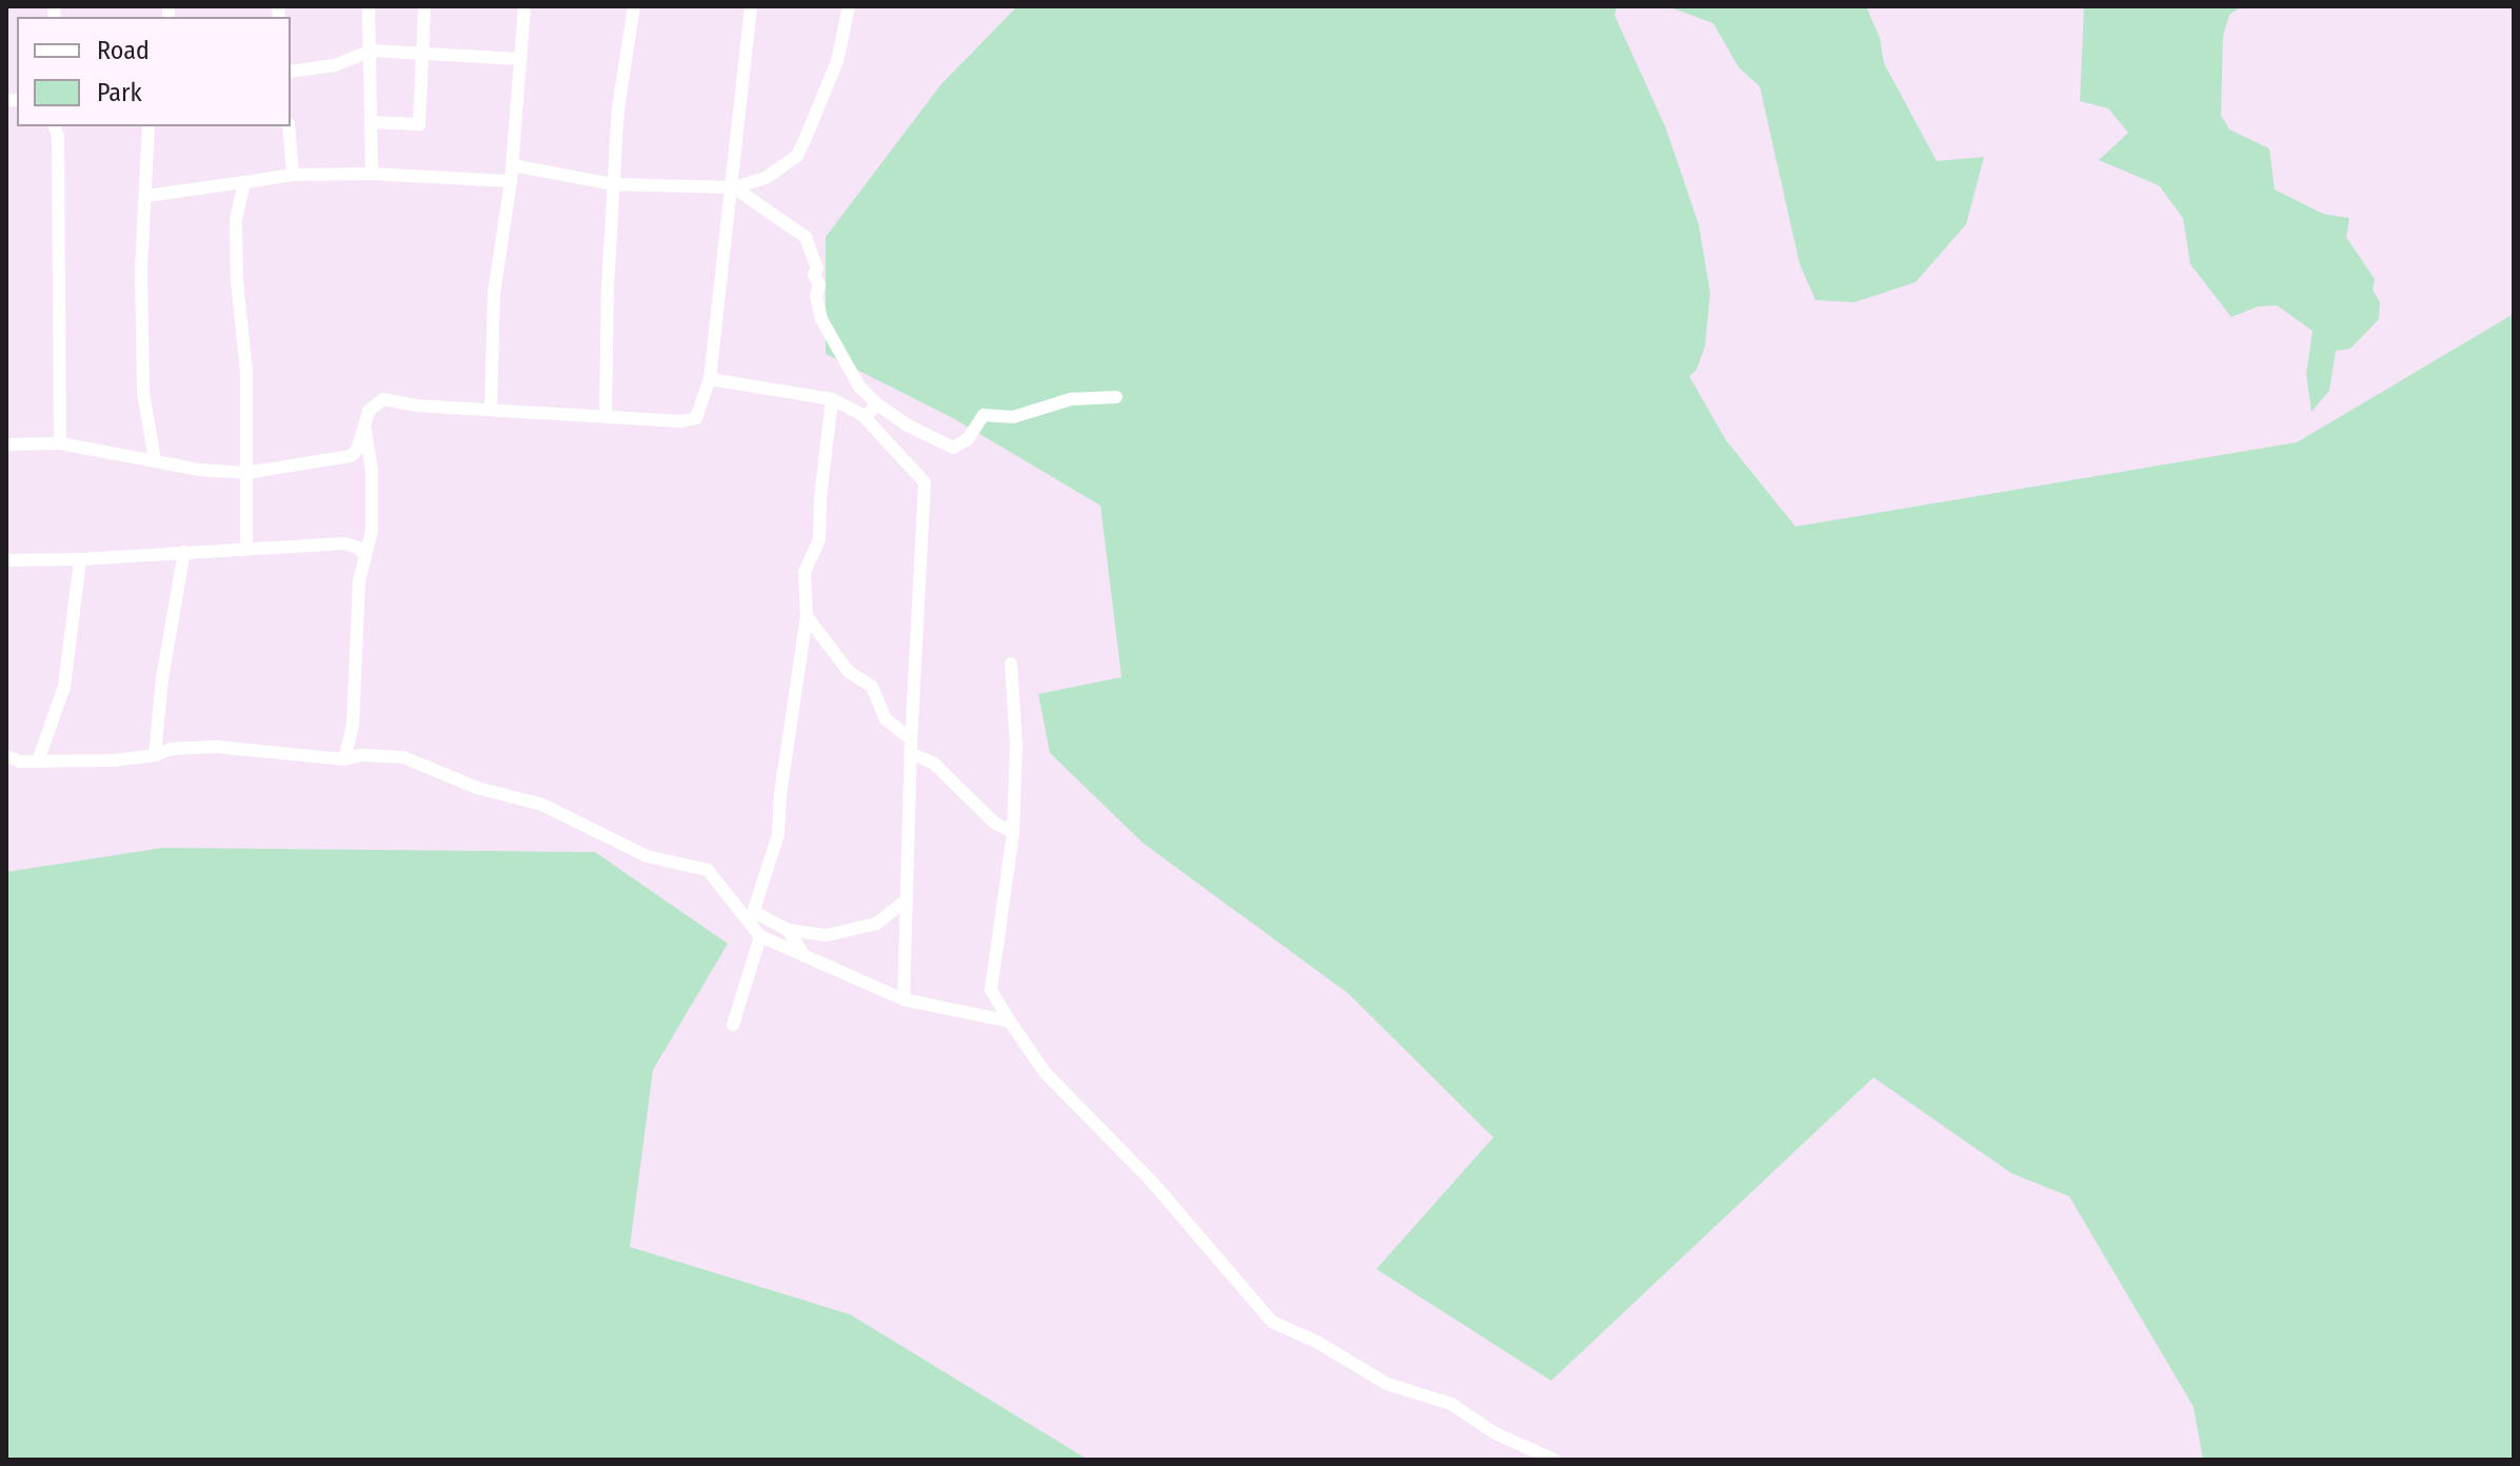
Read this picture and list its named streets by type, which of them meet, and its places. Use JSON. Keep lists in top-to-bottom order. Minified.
{"legend":["Road","Park"]}
